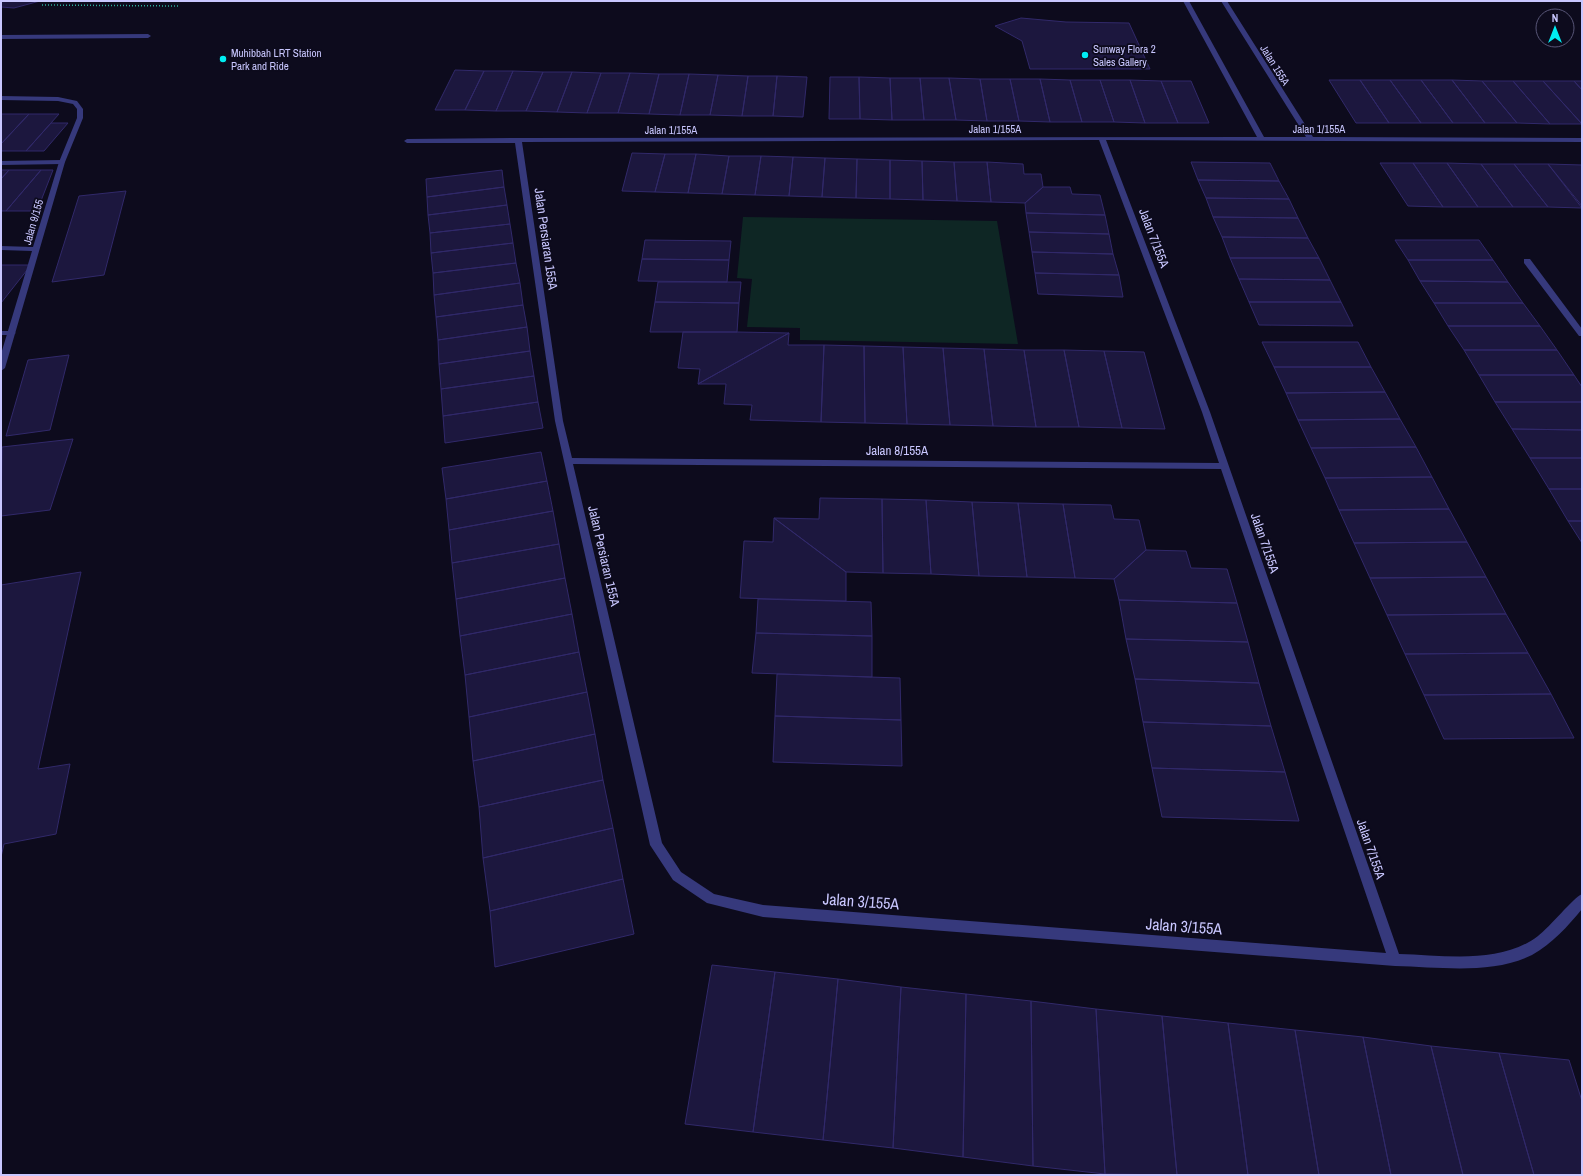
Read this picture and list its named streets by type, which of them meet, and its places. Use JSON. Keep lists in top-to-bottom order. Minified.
{"streets":{"street":["Jalan 155A","Jalan 1/155A","Jalan 9/155","Jalan 7/155A","Jalan Persiaran 155A","Jalan 8/155A","Jalan 3/155A"]},"crossings":[["Jalan 155A","Jalan 1/155A"],["Jalan 1/155A","Jalan 7/155A"],["Jalan 1/155A","Jalan Persiaran 155A"],["Jalan 7/155A","Jalan 8/155A"],["Jalan 7/155A","Jalan 3/155A"],["Jalan Persiaran 155A","Jalan 8/155A"],["Jalan Persiaran 155A","Jalan 3/155A"]],"places":["Sunway Flora 2 Sales Gallery","Muhibbah LRT Station Park and Ride"],"north":"top"}
